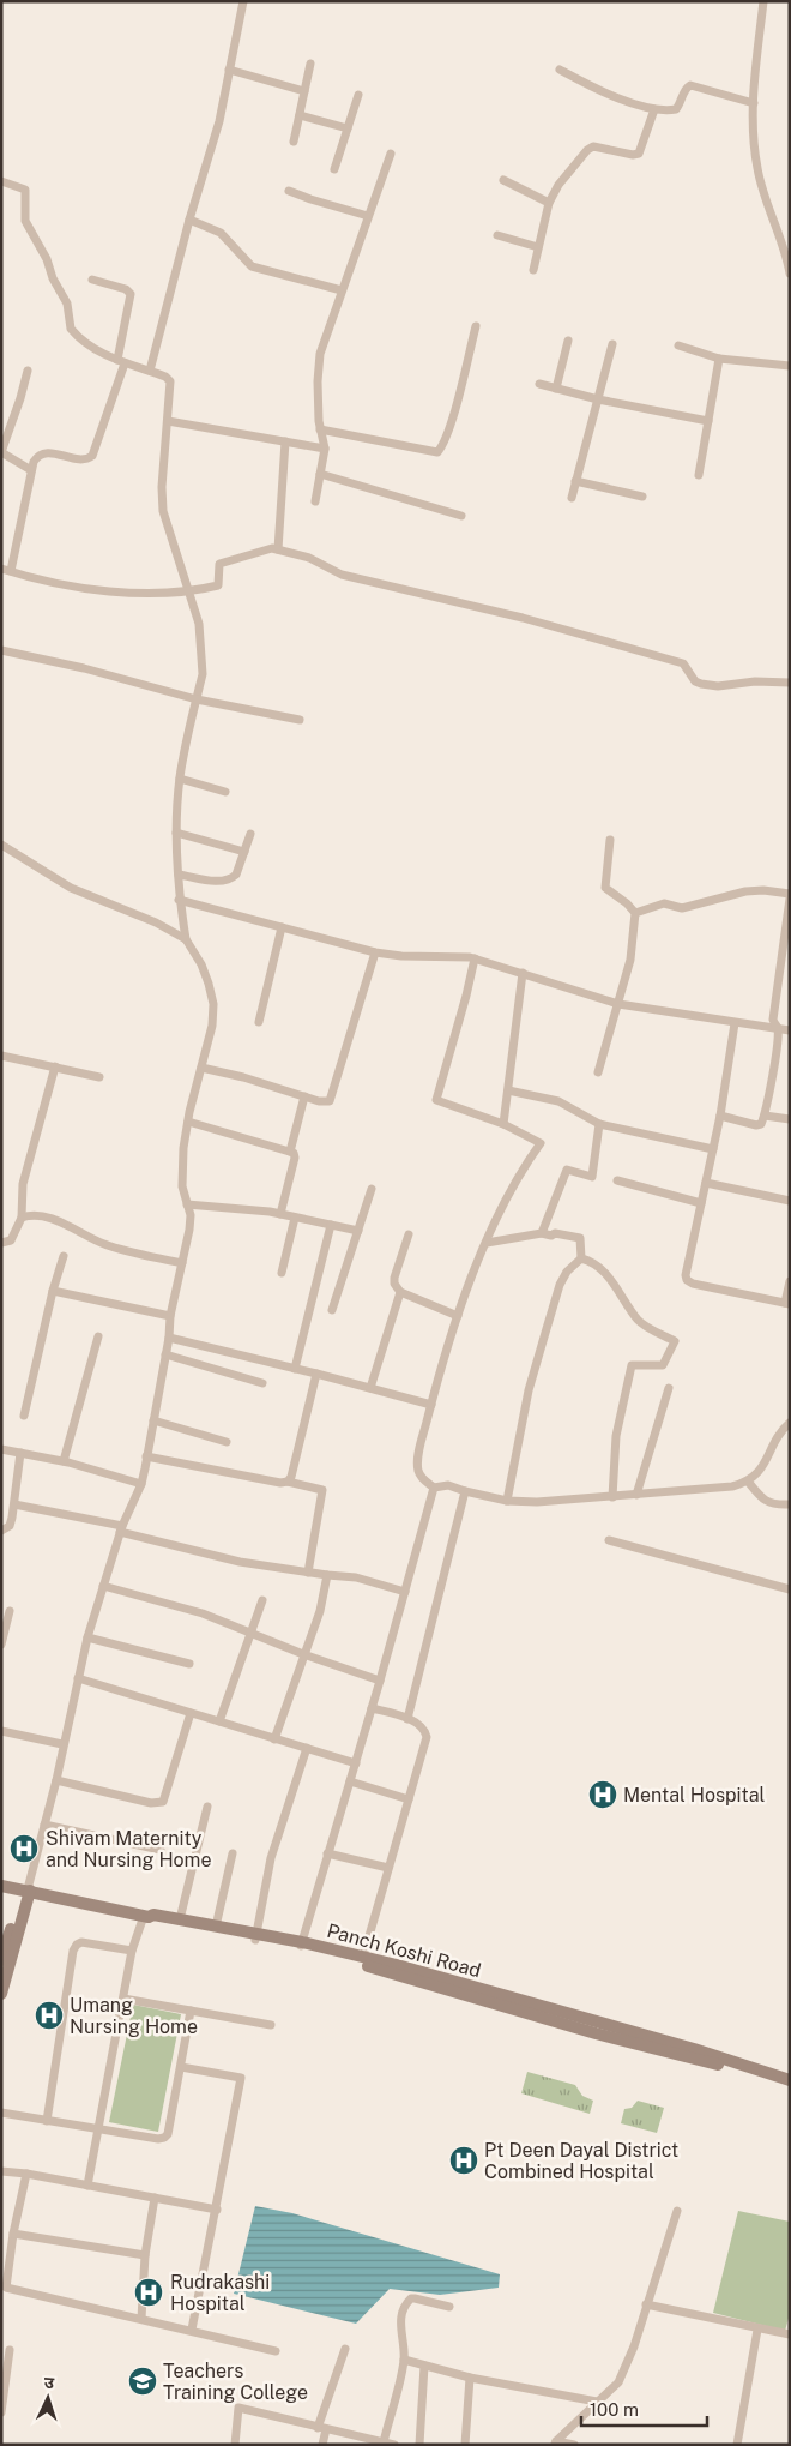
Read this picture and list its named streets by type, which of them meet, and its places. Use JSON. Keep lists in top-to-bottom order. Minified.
{"streets":{"street":["Panch Koshi Road"]},"places":{"hospital":["Mental Hospital","Shivam Maternity and Nursing Home","Umang Nursing Home","Pt Deen Dayal District Combined Hospital","Rudrakashi Hospital"],"school or university":["Teachers Training College"]},"scale_bar":"100 m","north":"top"}
